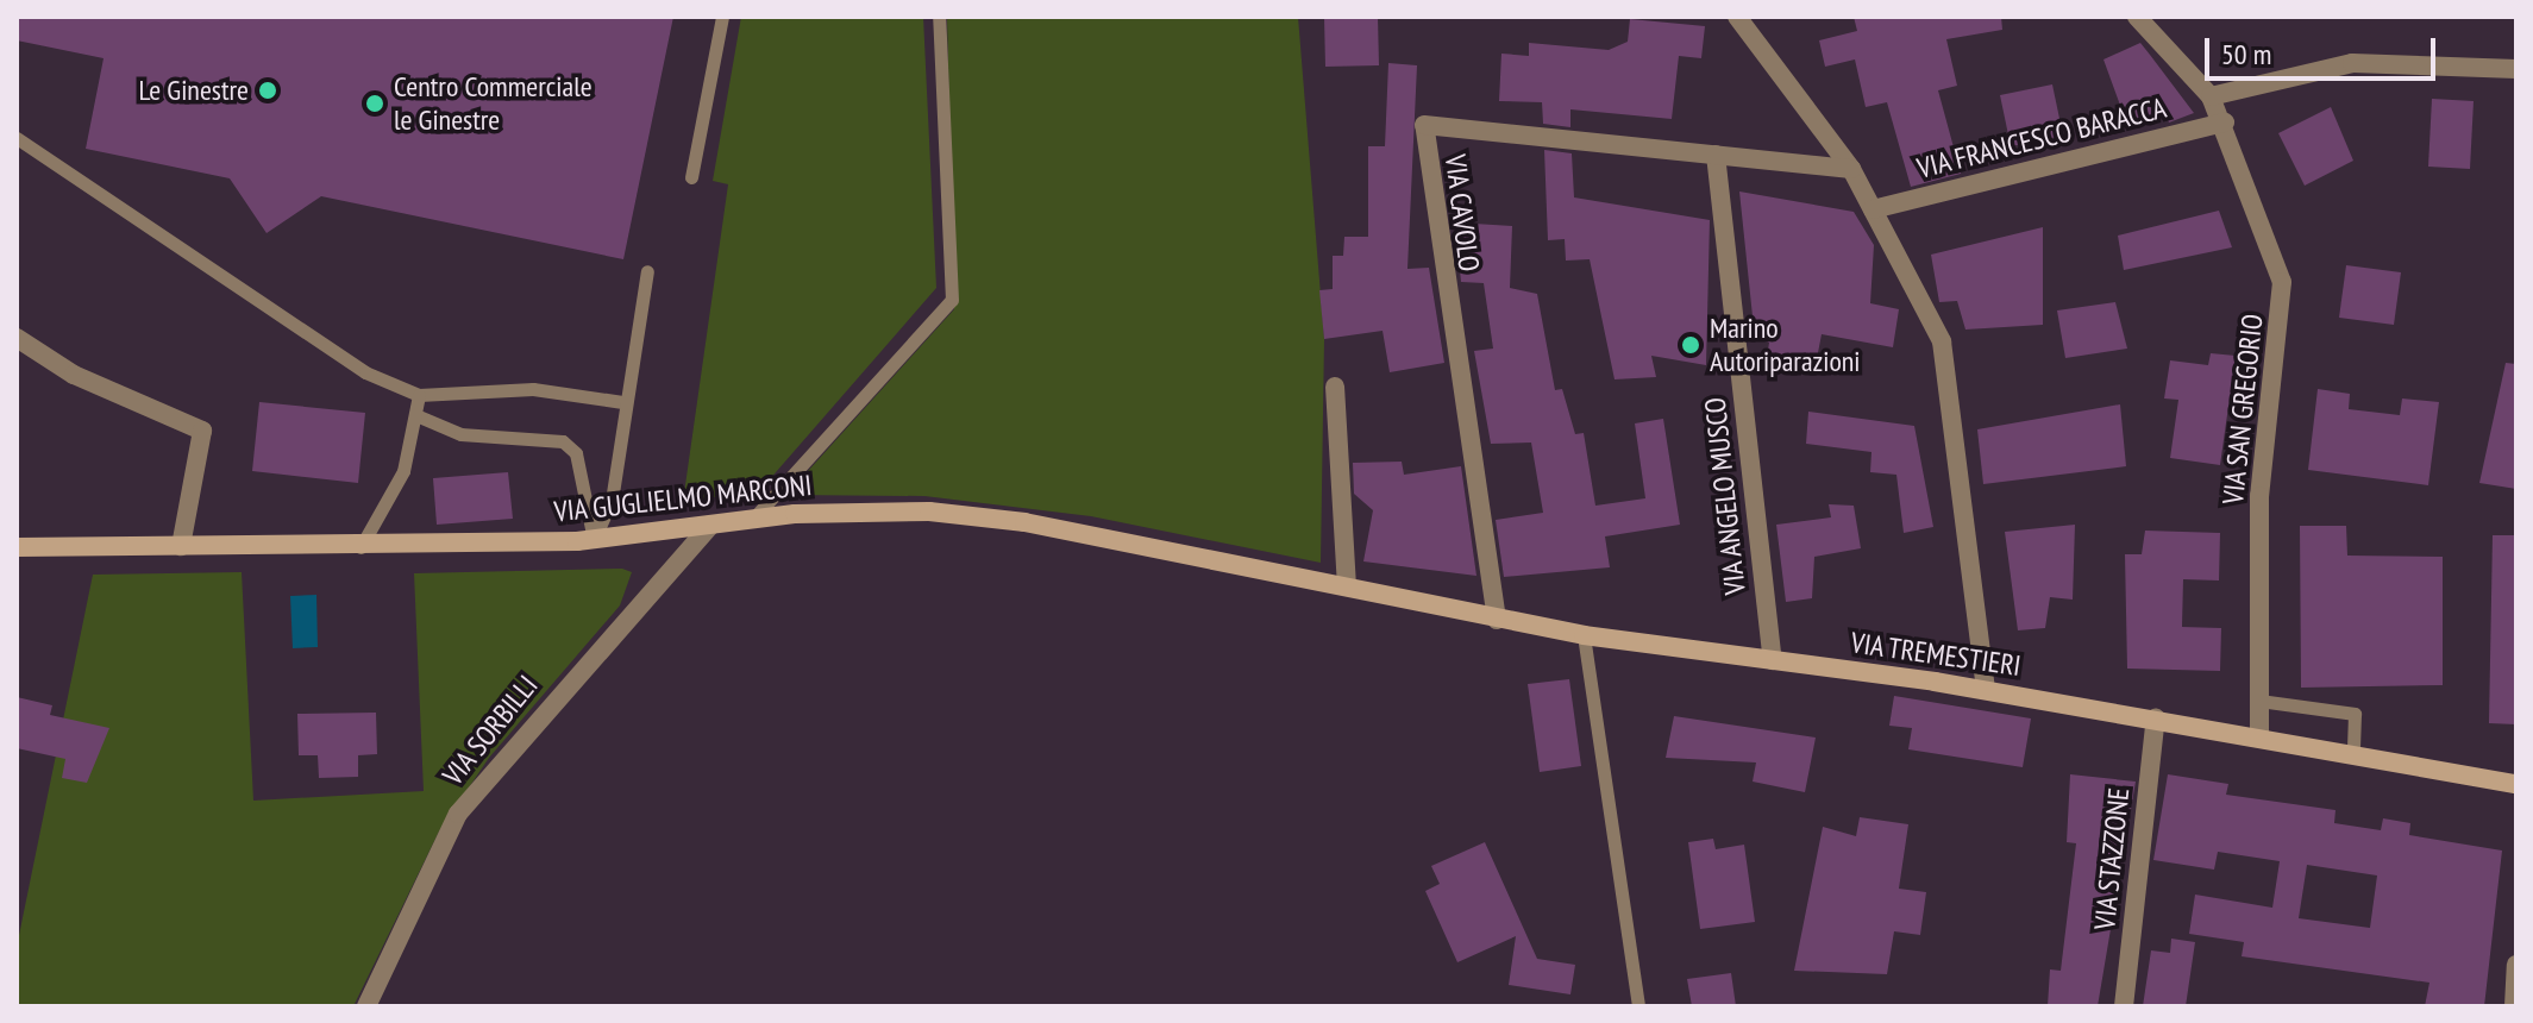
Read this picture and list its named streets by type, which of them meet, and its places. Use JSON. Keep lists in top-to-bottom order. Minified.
{"streets":{"main road":["VIA GUGLIELMO MARCONI","VIA TREMESTIERI"],"street":["VIA FRANCESCO BARACCA","VIA CAVOLO","VIA SAN GREGORIO","VIA ANGELO MUSCO","VIA SORBILLI","VIA STAZZONE"]},"crossings":[["VIA FRANCESCO BARACCA","VIA SAN GREGORIO"],["VIA CAVOLO","VIA ANGELO MUSCO"],["VIA CAVOLO","VIA TREMESTIERI"],["VIA SAN GREGORIO","VIA TREMESTIERI"],["VIA ANGELO MUSCO","VIA TREMESTIERI"],["VIA GUGLIELMO MARCONI","VIA TREMESTIERI"],["VIA GUGLIELMO MARCONI","VIA SORBILLI"],["VIA TREMESTIERI","VIA STAZZONE"]],"places":["Le Ginestre","Centro Commerciale le Ginestre","Marino Autoriparazioni"],"scale_bar":"50 m"}
